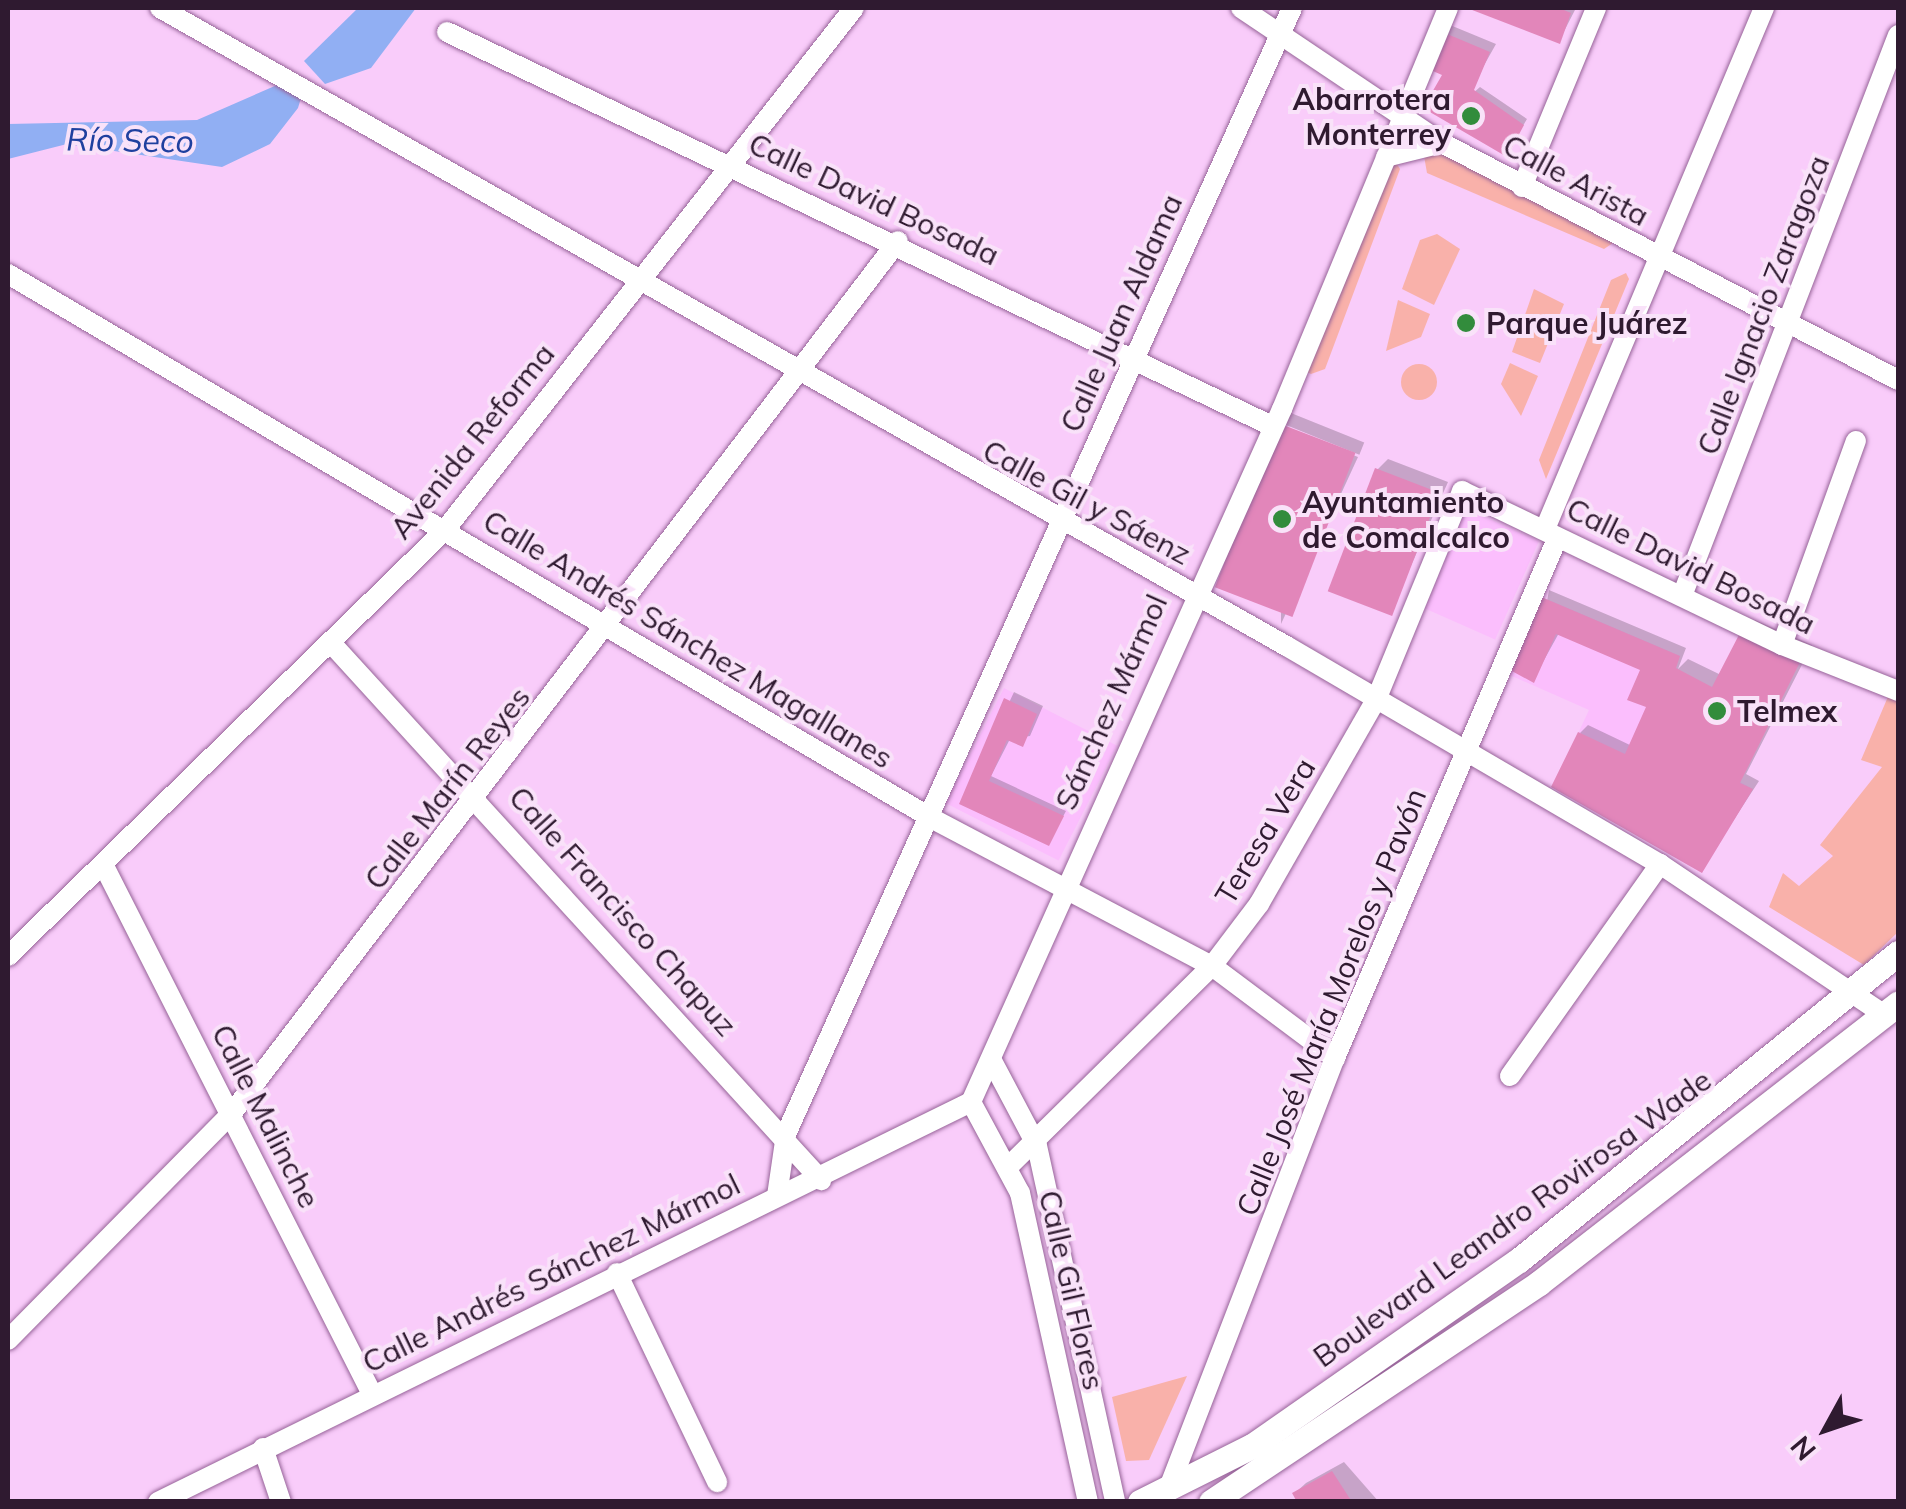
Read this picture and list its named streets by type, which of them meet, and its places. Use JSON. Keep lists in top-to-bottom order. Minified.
{"streets":{"main road":["Boulevard Leandro Rovirosa Wade"],"street":["Calle Arista","Calle David Bosada","Calle Ignacio Zaragoza","Calle Juan Aldama","Avenida Reforma","Calle Gil y Sáenz","Calle Andrés Sánchez Magallanes","Sánchez Mármol","Calle Marín Reyes","Teresa Vera","Calle Francisco Chapuz","Calle José María Morelos y Pavón","Calle Malinche","Calle Andrés Sánchez Mármol","Calle Gil Flores"]},"crossings":[["Calle Arista","Calle Ignacio Zaragoza"],["Calle Arista","Calle Juan Aldama"],["Calle Arista","Sánchez Mármol"],["Calle Arista","Calle José María Morelos y Pavón"],["Calle David Bosada","Calle Ignacio Zaragoza"],["Calle David Bosada","Calle Juan Aldama"],["Calle David Bosada","Avenida Reforma"],["Calle David Bosada","Sánchez Mármol"],["Calle David Bosada","Calle Marín Reyes"],["Calle David Bosada","Teresa Vera"],["Calle David Bosada","Calle José María Morelos y Pavón"],["Calle Juan Aldama","Calle Gil y Sáenz"],["Calle Juan Aldama","Calle Andrés Sánchez Magallanes"],["Calle Juan Aldama","Calle Francisco Chapuz"],["Calle Juan Aldama","Calle Andrés Sánchez Mármol"],["Avenida Reforma","Calle Gil y Sáenz"],["Avenida Reforma","Calle Andrés Sánchez Magallanes"],["Avenida Reforma","Calle Francisco Chapuz"],["Avenida Reforma","Calle Malinche"],["Calle Gil y Sáenz","Sánchez Mármol"],["Calle Gil y Sáenz","Calle Marín Reyes"],["Calle Gil y Sáenz","Teresa Vera"],["Calle Gil y Sáenz","Calle José María Morelos y Pavón"],["Calle Gil y Sáenz","Boulevard Leandro Rovirosa Wade"],["Calle Andrés Sánchez Magallanes","Sánchez Mármol"],["Calle Andrés Sánchez Magallanes","Calle Marín Reyes"],["Calle Andrés Sánchez Magallanes","Teresa Vera"],["Calle Andrés Sánchez Magallanes","Calle José María Morelos y Pavón"],["Sánchez Mármol","Calle Andrés Sánchez Mármol"],["Sánchez Mármol","Calle Gil Flores"],["Calle Marín Reyes","Calle Francisco Chapuz"],["Calle Marín Reyes","Calle Malinche"],["Teresa Vera","Calle Gil Flores"],["Calle Francisco Chapuz","Calle Andrés Sánchez Mármol"],["Calle José María Morelos y Pavón","Boulevard Leandro Rovirosa Wade"],["Calle Malinche","Calle Andrés Sánchez Mármol"],["Calle Andrés Sánchez Mármol","Calle Gil Flores"]],"water":["Río Seco"],"places":["Abarrotera Monterrey","Parque Juárez","Ayuntamiento de Comalcalco","Telmex"],"north":"bottom left"}
